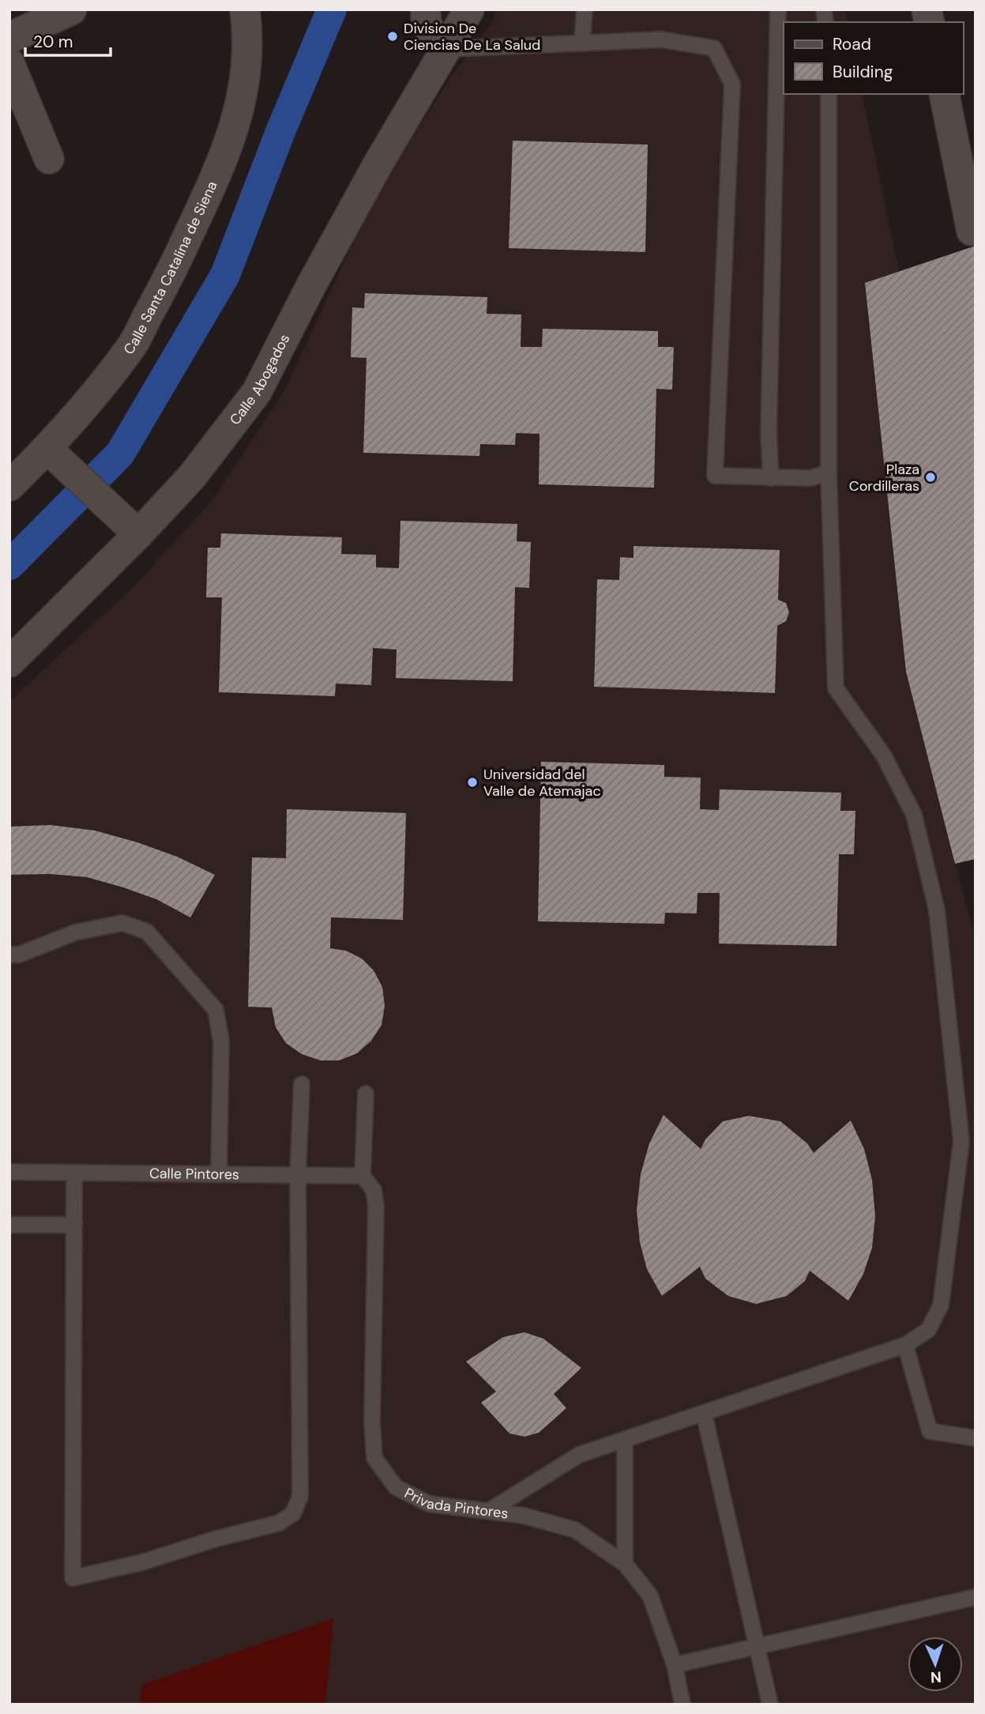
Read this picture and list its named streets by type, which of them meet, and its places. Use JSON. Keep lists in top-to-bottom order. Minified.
{"streets":{"street":["Calle Santa Catalina de Siena","Calle Abogados"],"lane":["Calle Pintores","Privada Pintores"]},"crossings":[["Calle Pintores","Privada Pintores"]],"places":["Division De Ciencias De La Salud","Plaza Cordilleras","Universidad del Valle de Atemajac"],"legend":["Road","Building"],"scale_bar":"20 m","north":"bottom"}
